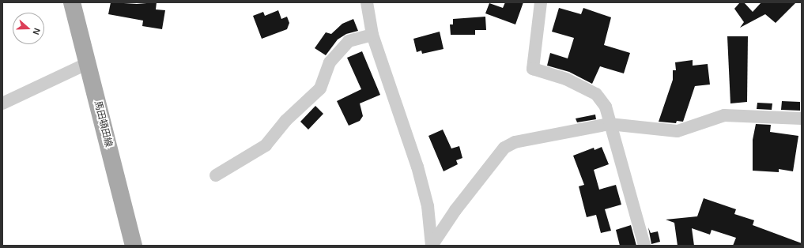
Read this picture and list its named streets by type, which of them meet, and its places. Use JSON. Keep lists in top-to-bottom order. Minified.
{"streets":{"main road":["馬田頓田線"]},"north":"right"}
